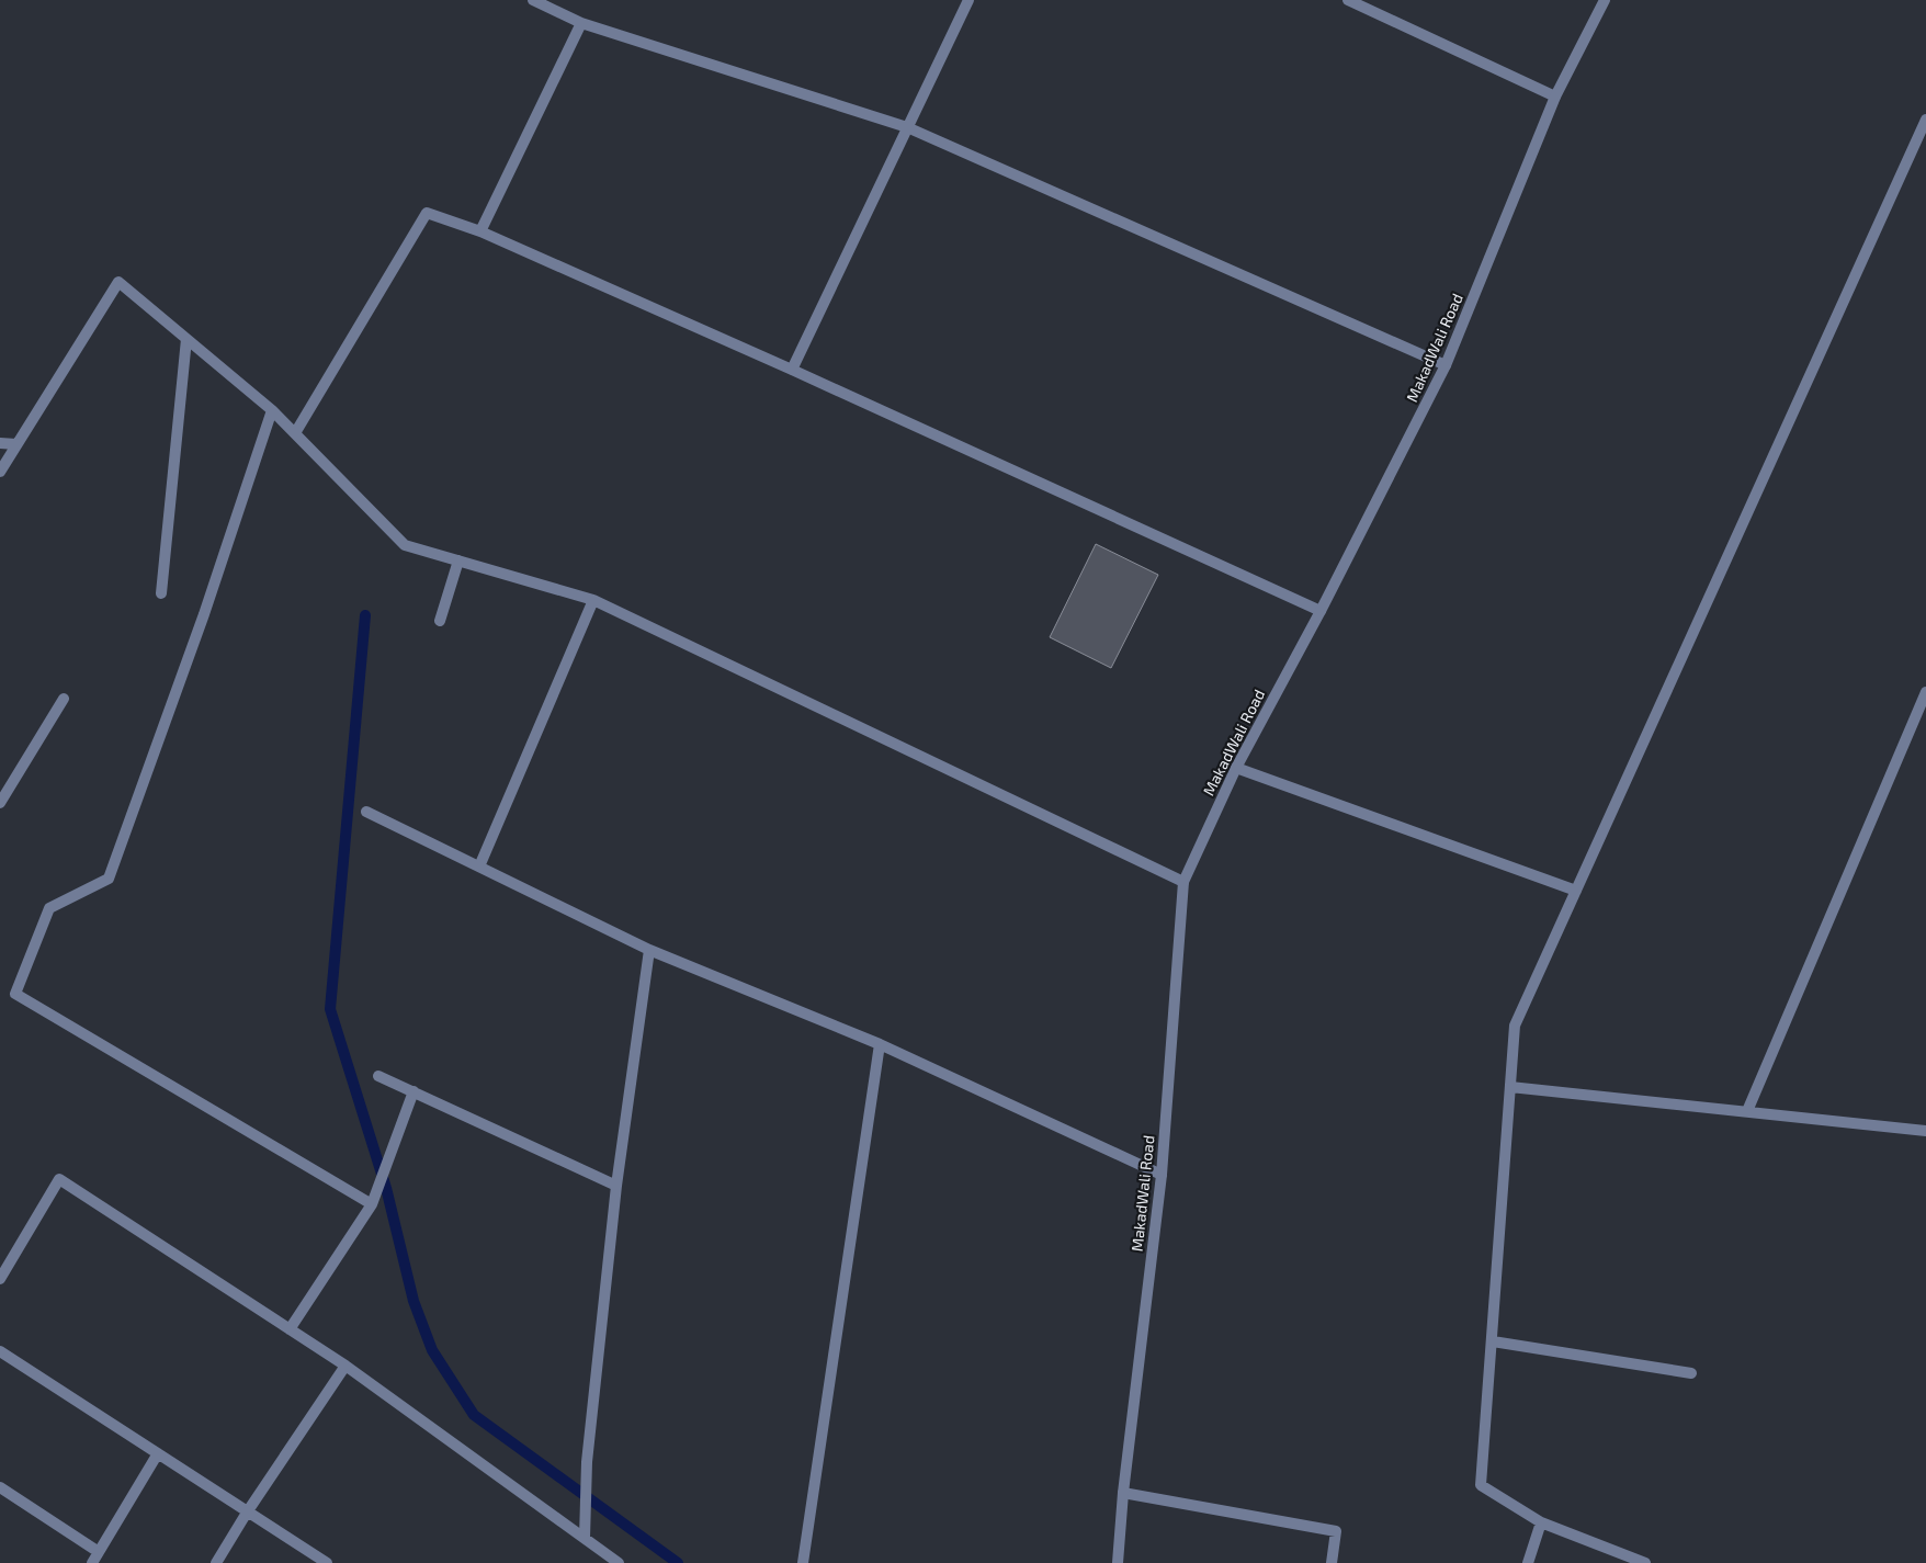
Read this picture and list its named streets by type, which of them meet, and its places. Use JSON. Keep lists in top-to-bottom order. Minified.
{"streets":{"street":["MakadWali Road"]}}
